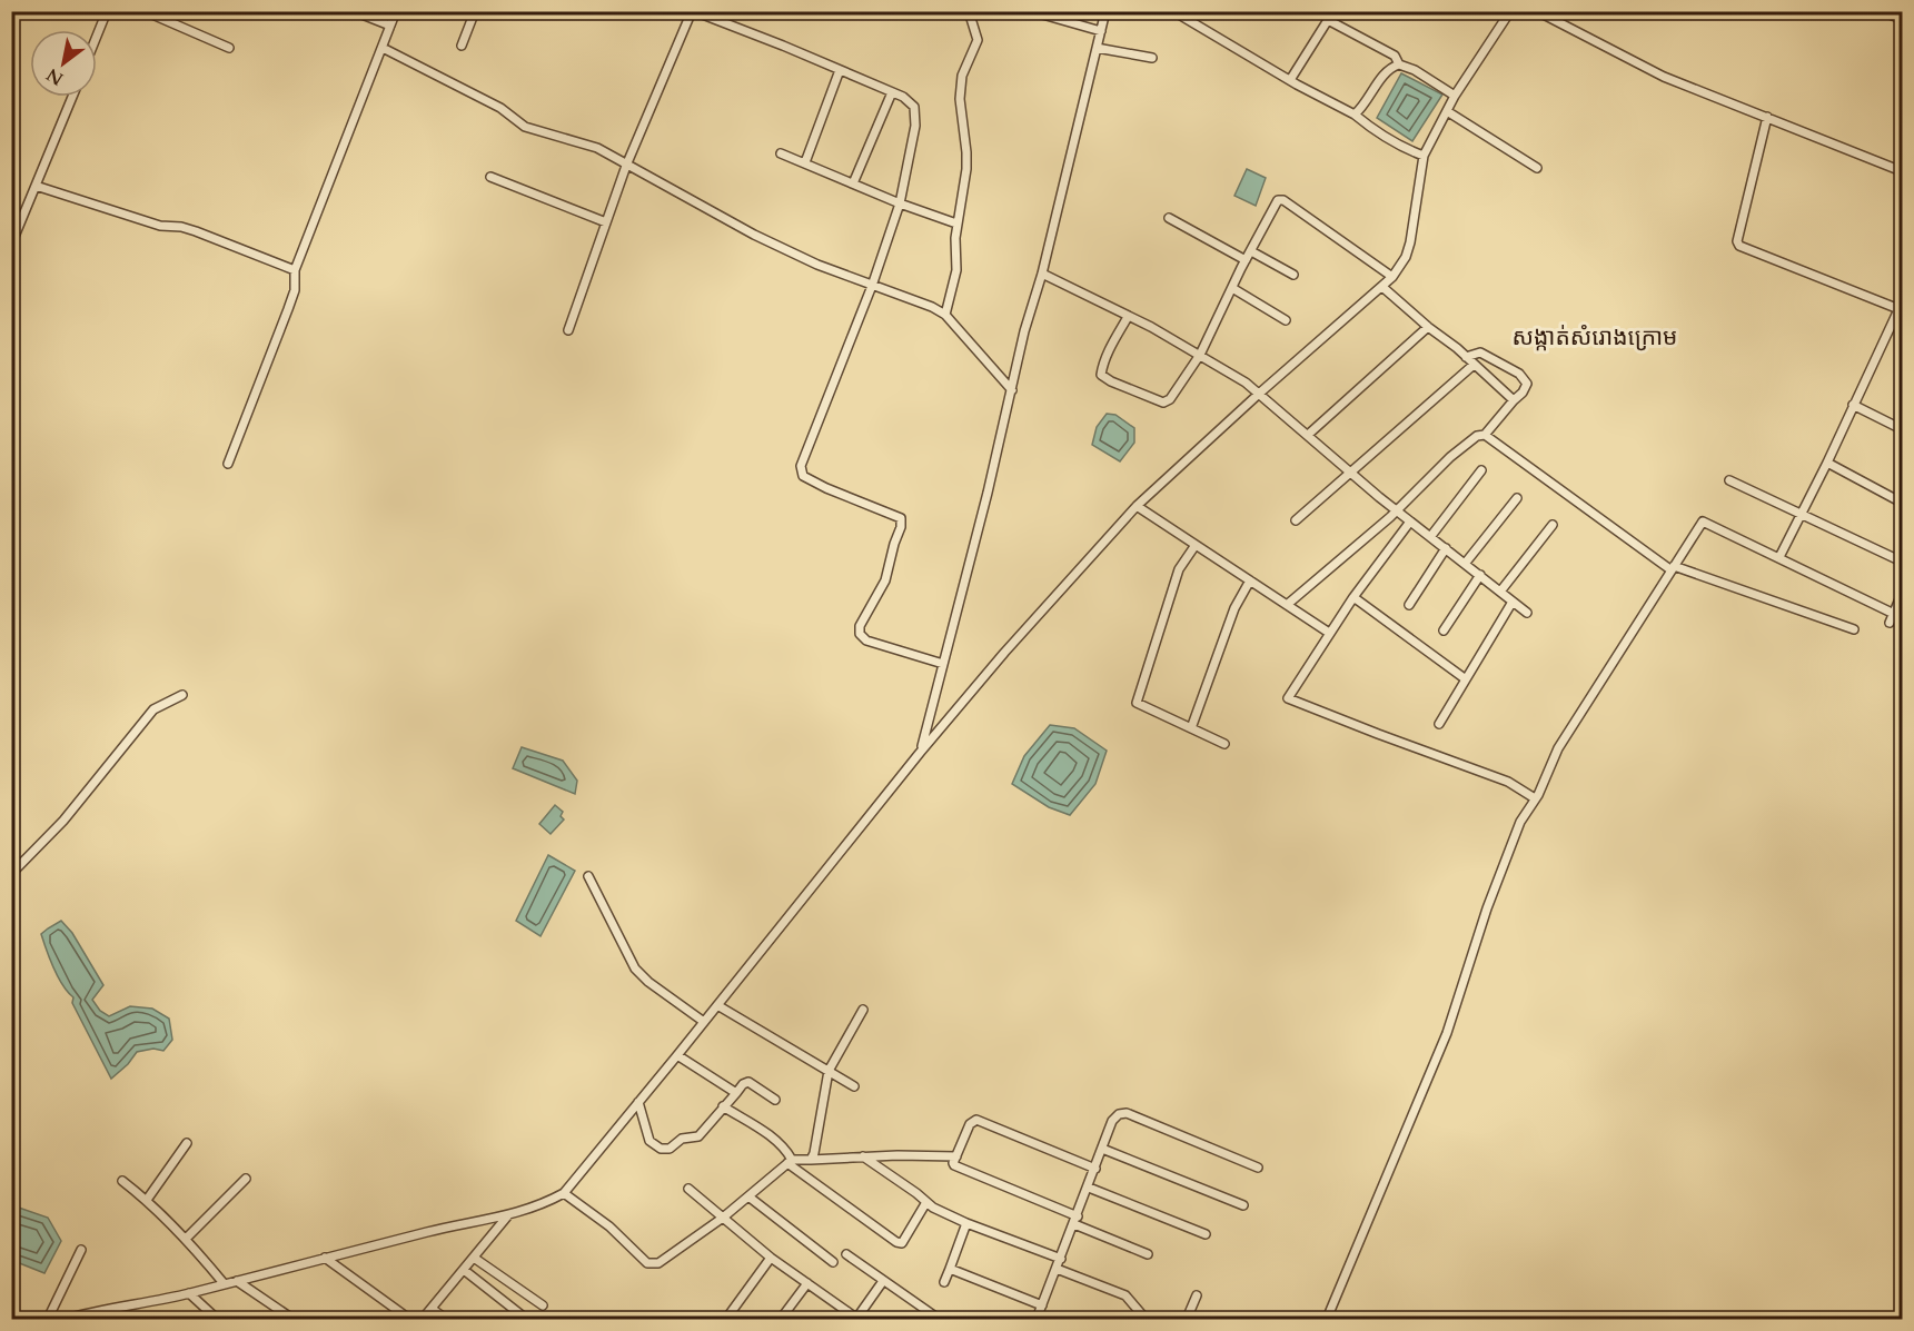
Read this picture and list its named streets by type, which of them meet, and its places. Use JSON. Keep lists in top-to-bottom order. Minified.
{"districts":["សង្កាត់សំរោងក្រោម"],"north":"bottom left"}
